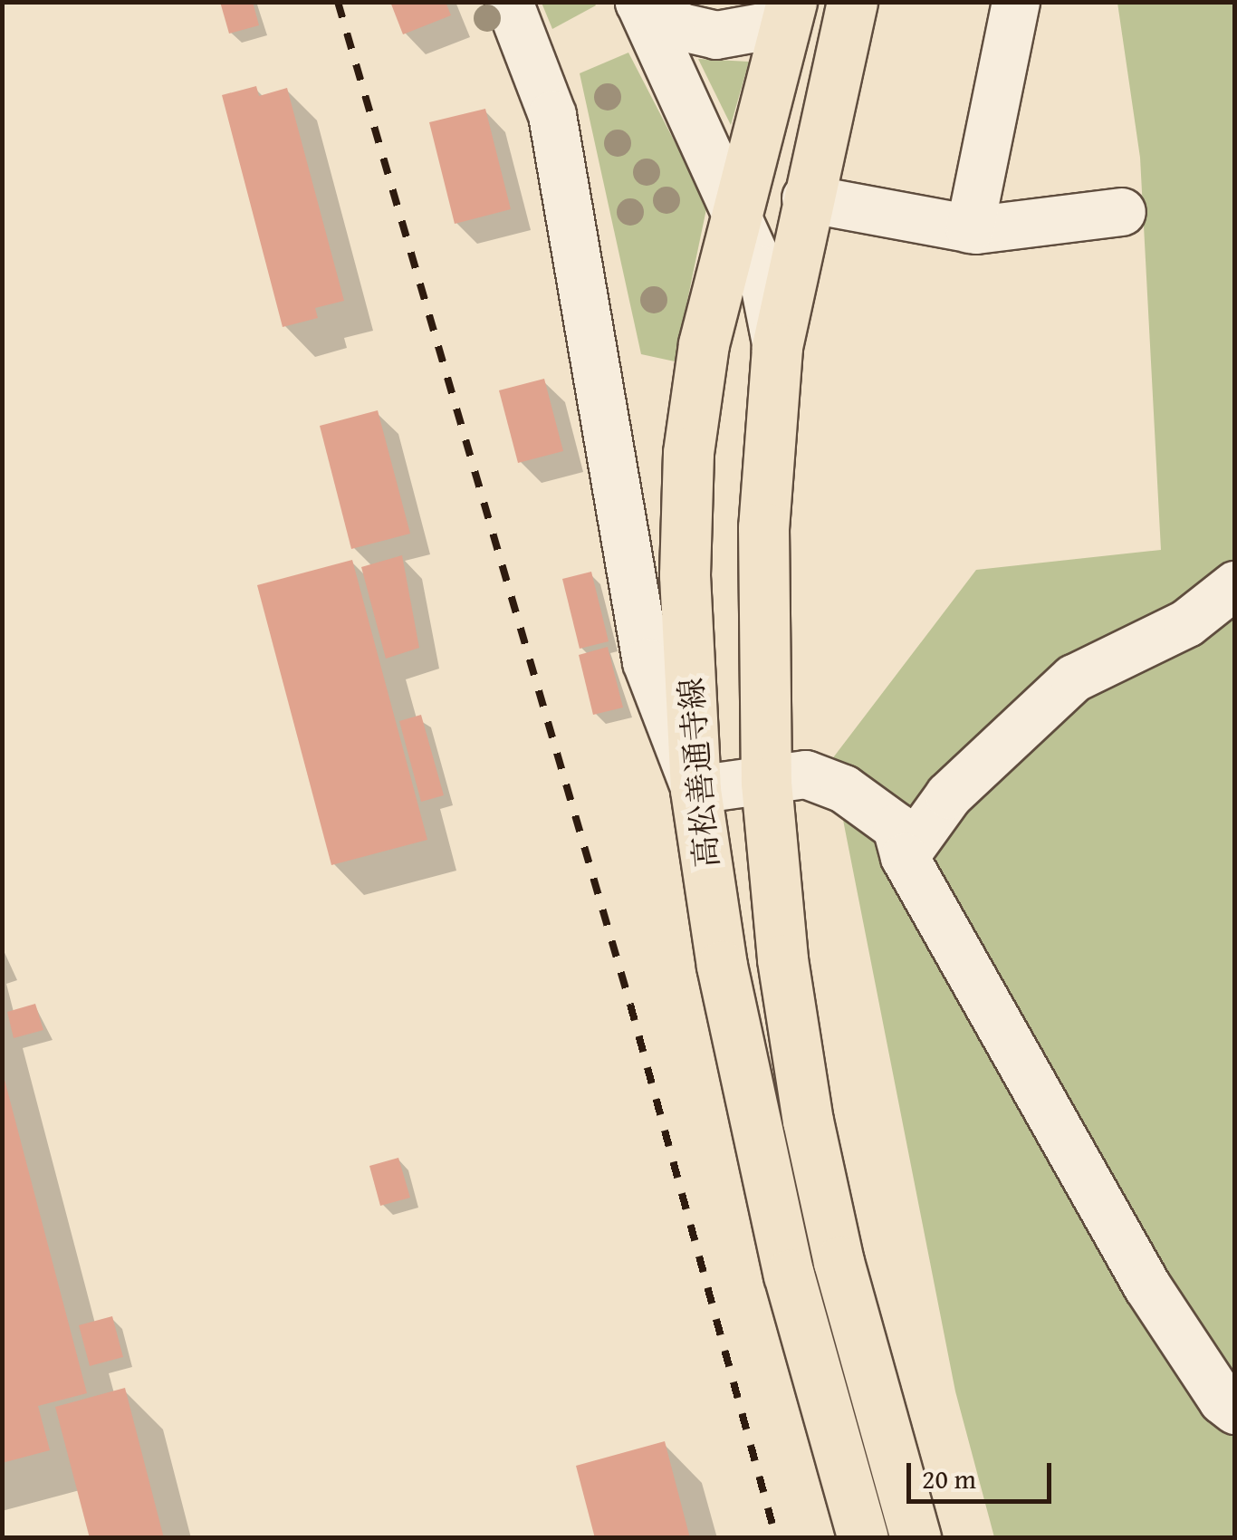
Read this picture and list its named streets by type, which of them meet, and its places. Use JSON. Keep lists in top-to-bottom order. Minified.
{"streets":{"main road":["高松善通寺線"]},"scale_bar":"20 m"}
